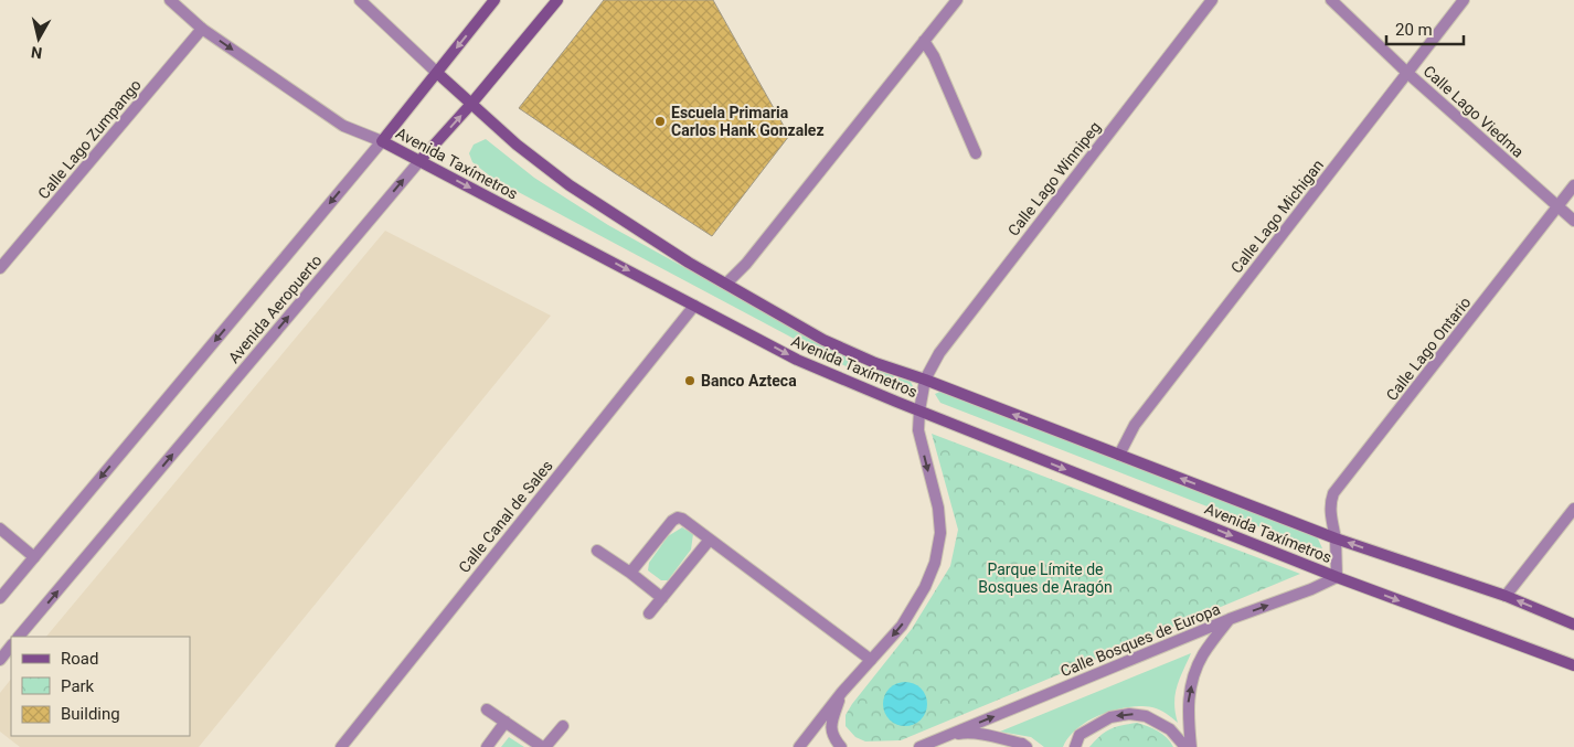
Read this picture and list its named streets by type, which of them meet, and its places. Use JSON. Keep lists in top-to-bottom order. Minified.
{"streets":{"main road":["Avenida Taxímetros","Avenida Aeropuerto"],"street":["Calle Lago Viedma","Calle Lago Zumpango","Calle Lago Winnipeg","Calle Lago Michigan","Calle Lago Ontario","Calle Canal de Sales","Calle Bosques de Europa"]},"crossings":[["Calle Lago Viedma","Calle Lago Michigan"],["Calle Lago Viedma","Calle Lago Ontario"],["Calle Lago Zumpango","Avenida Taxímetros"],["Avenida Taxímetros","Calle Lago Winnipeg"],["Avenida Taxímetros","Calle Lago Michigan"],["Avenida Taxímetros","Avenida Aeropuerto"],["Avenida Taxímetros","Calle Lago Ontario"],["Avenida Taxímetros","Calle Canal de Sales"],["Avenida Taxímetros","Calle Bosques de Europa"]],"one_way":["Calle Bosques de Europa"],"parks":["Parque Límite de Bosques de Aragón"],"places":["Escuela Primaria Carlos Hank Gonzalez","Banco Azteca"],"legend":["Road","Park","Building"],"scale_bar":"20 m","north":"bottom"}
